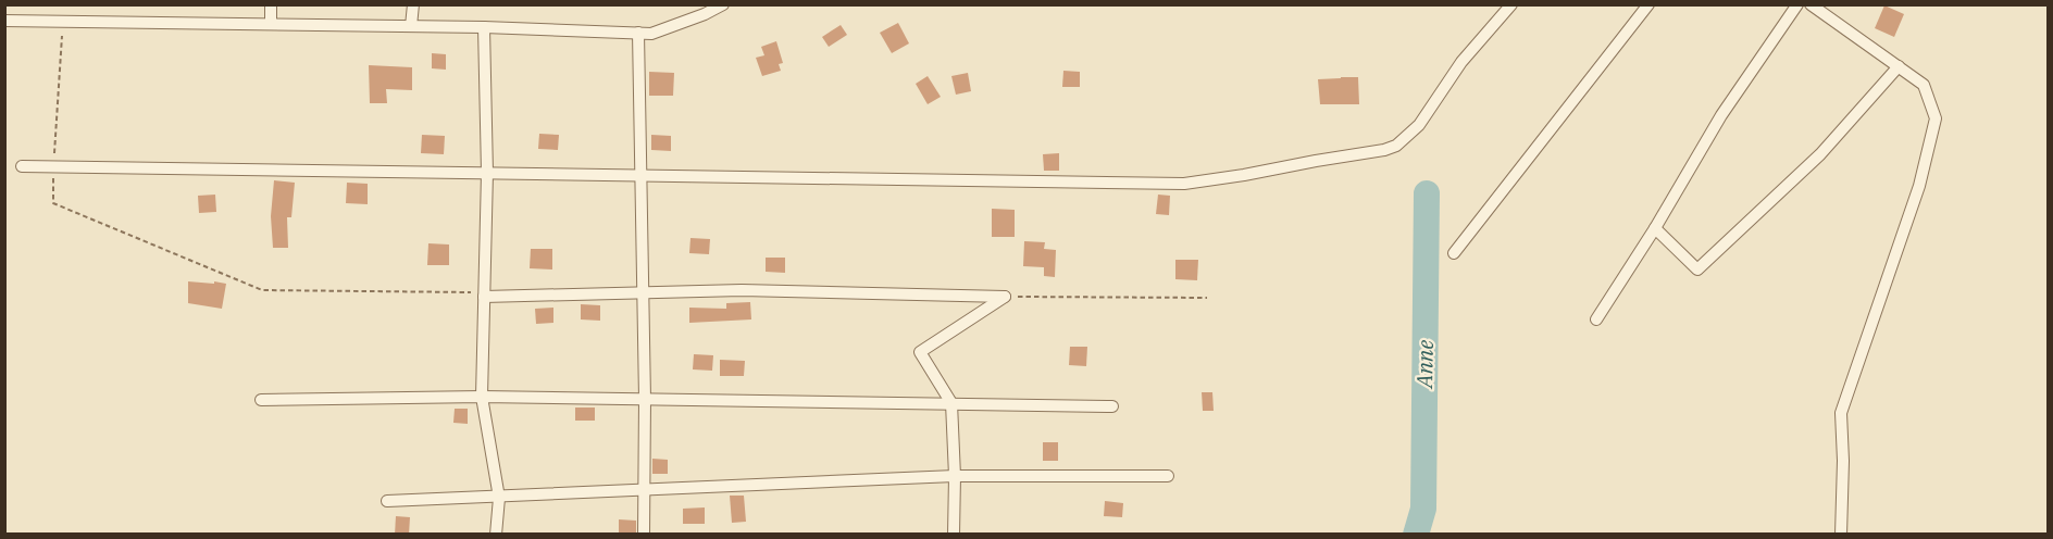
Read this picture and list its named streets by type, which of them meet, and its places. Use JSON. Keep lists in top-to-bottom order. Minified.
{"water":["Anne"]}
